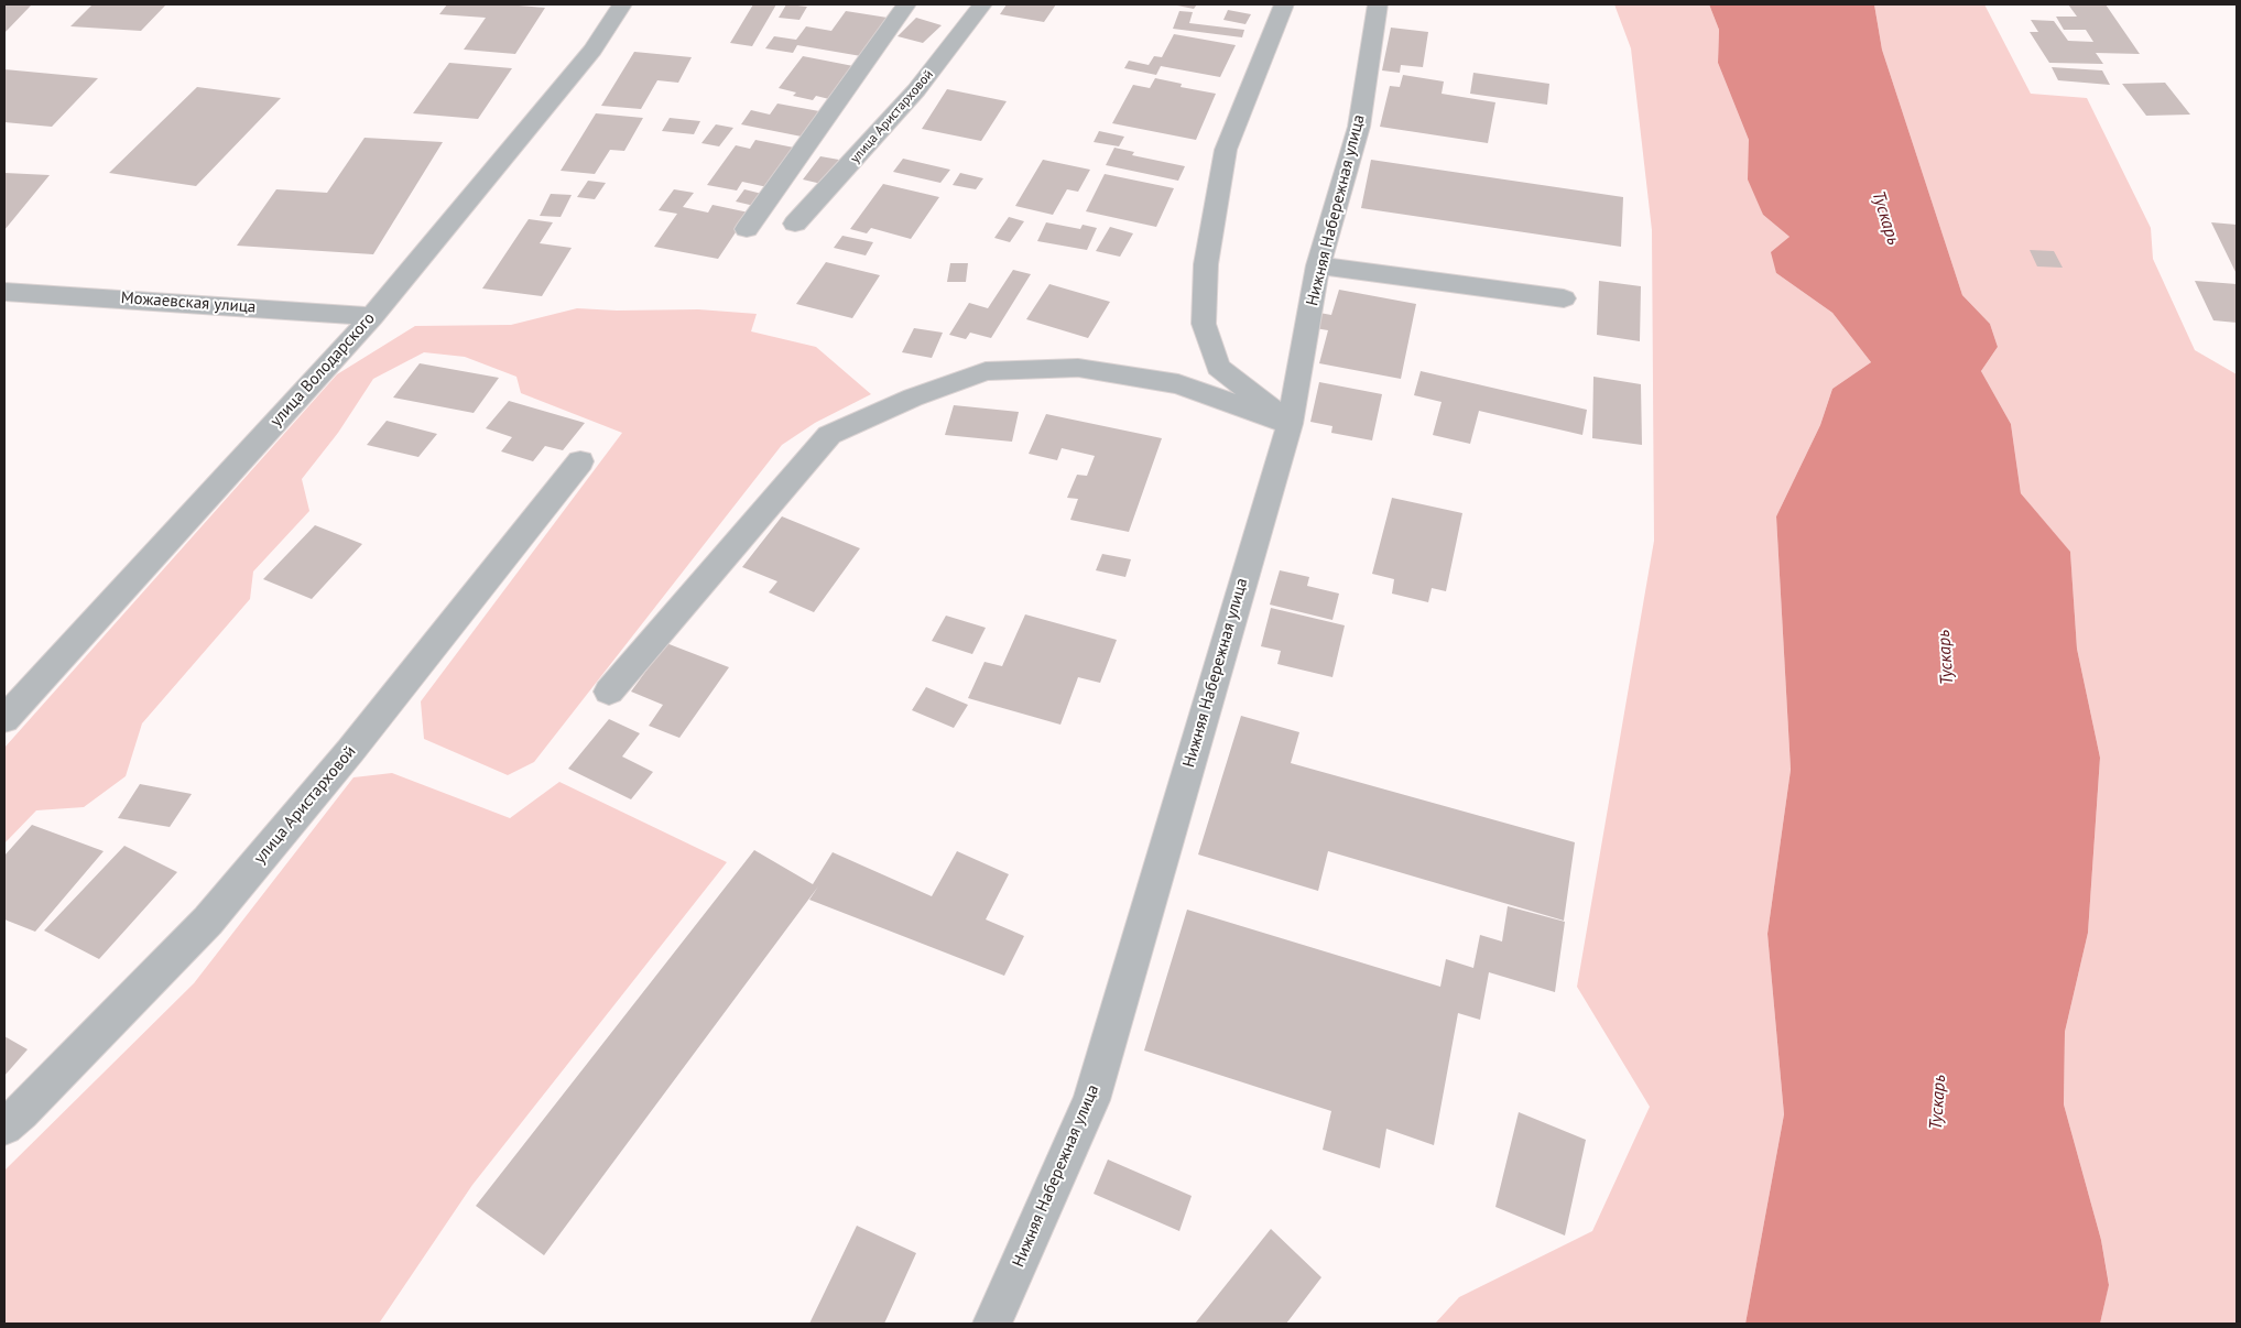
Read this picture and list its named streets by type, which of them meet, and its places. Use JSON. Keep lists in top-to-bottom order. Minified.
{"streets":{"street":["улица Аристарховой","Нижняя Набережная улица","Можаевская улица","улица Володарского"]},"crossings":[["Можаевская улица","улица Володарского"]],"water":["Тускарь"]}
